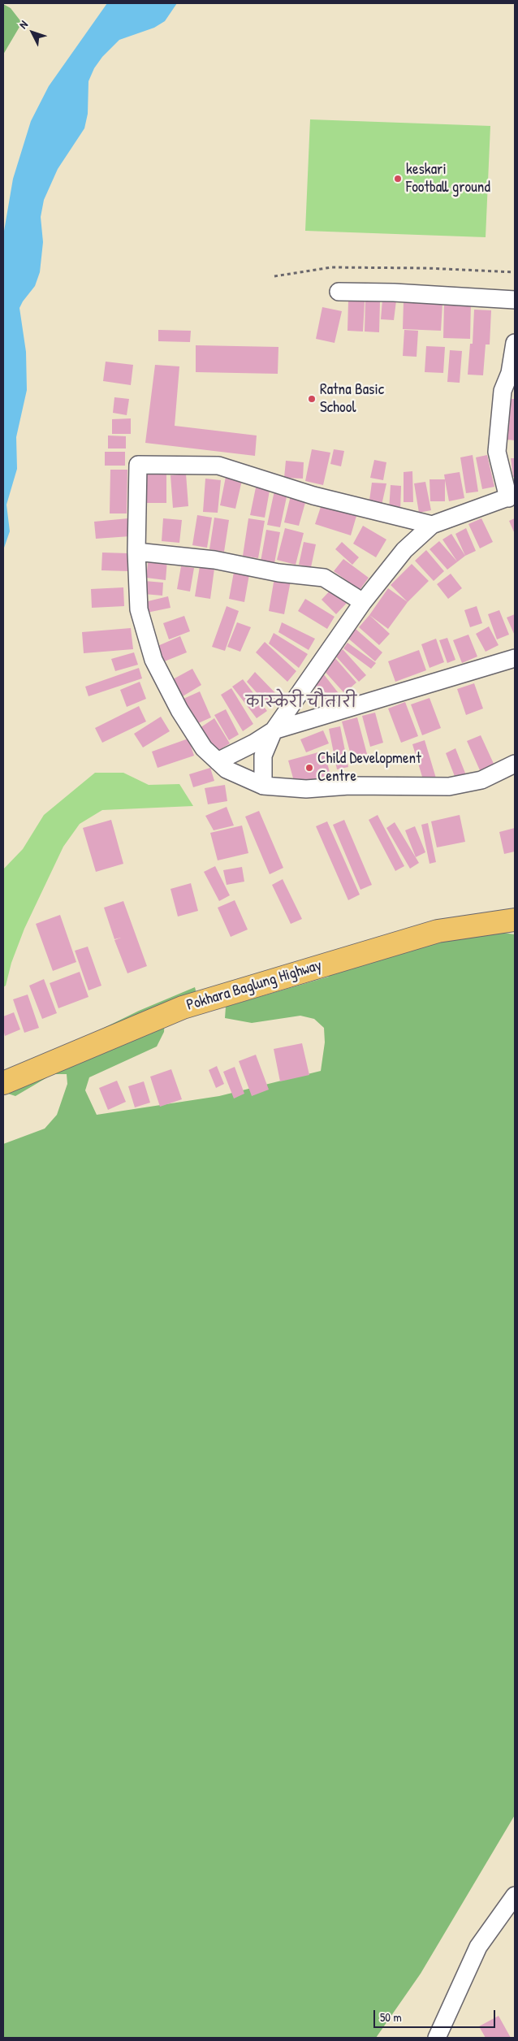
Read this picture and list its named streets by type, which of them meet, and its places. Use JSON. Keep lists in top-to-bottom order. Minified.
{"streets":{"highway":["Pokhara Baglung Highway"]},"districts":["कास्केरी चौतारी"],"places":["keskari Football ground","Ratna Basic School","Child Development Centre"],"scale_bar":"50 m","north":"top left"}
